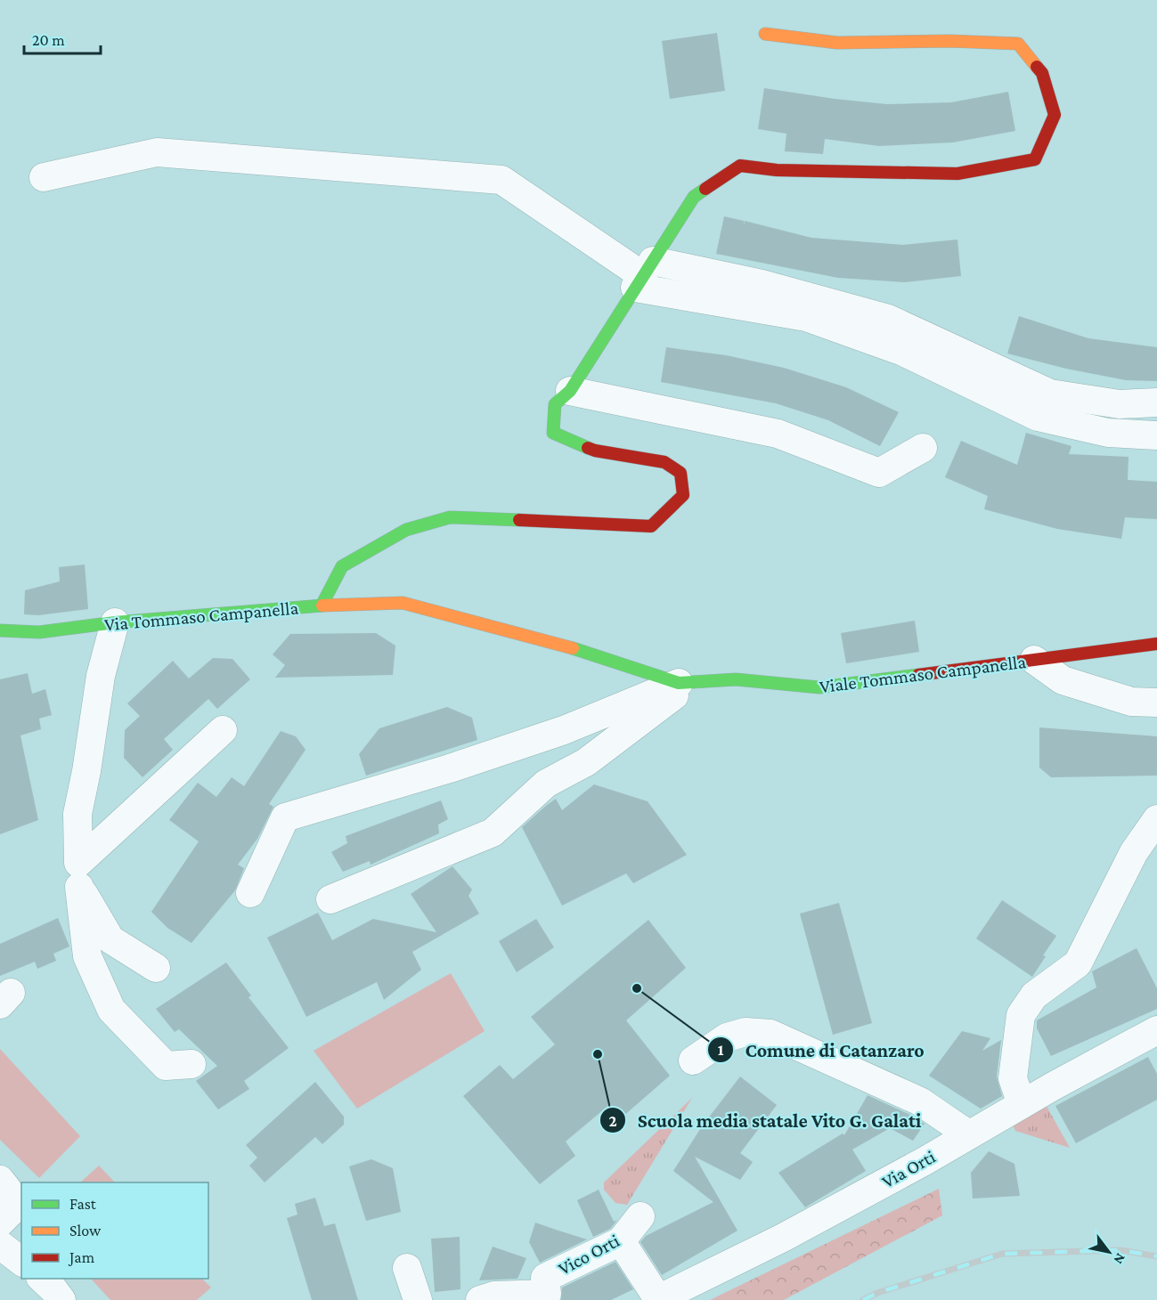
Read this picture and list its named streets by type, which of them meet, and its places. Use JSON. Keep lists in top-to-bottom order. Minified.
{"streets":{"street":["Via Tommaso Campanella","Viale Tommaso Campanella","Via Orti","Vico Orti"]},"crossings":[["Via Tommaso Campanella","Viale Tommaso Campanella"]],"places":["Comune di Catanzaro","Scuola media statale Vito G. Galati"],"legend":["Fast","Slow","Jam"],"scale_bar":"20 m","north":"bottom right"}
